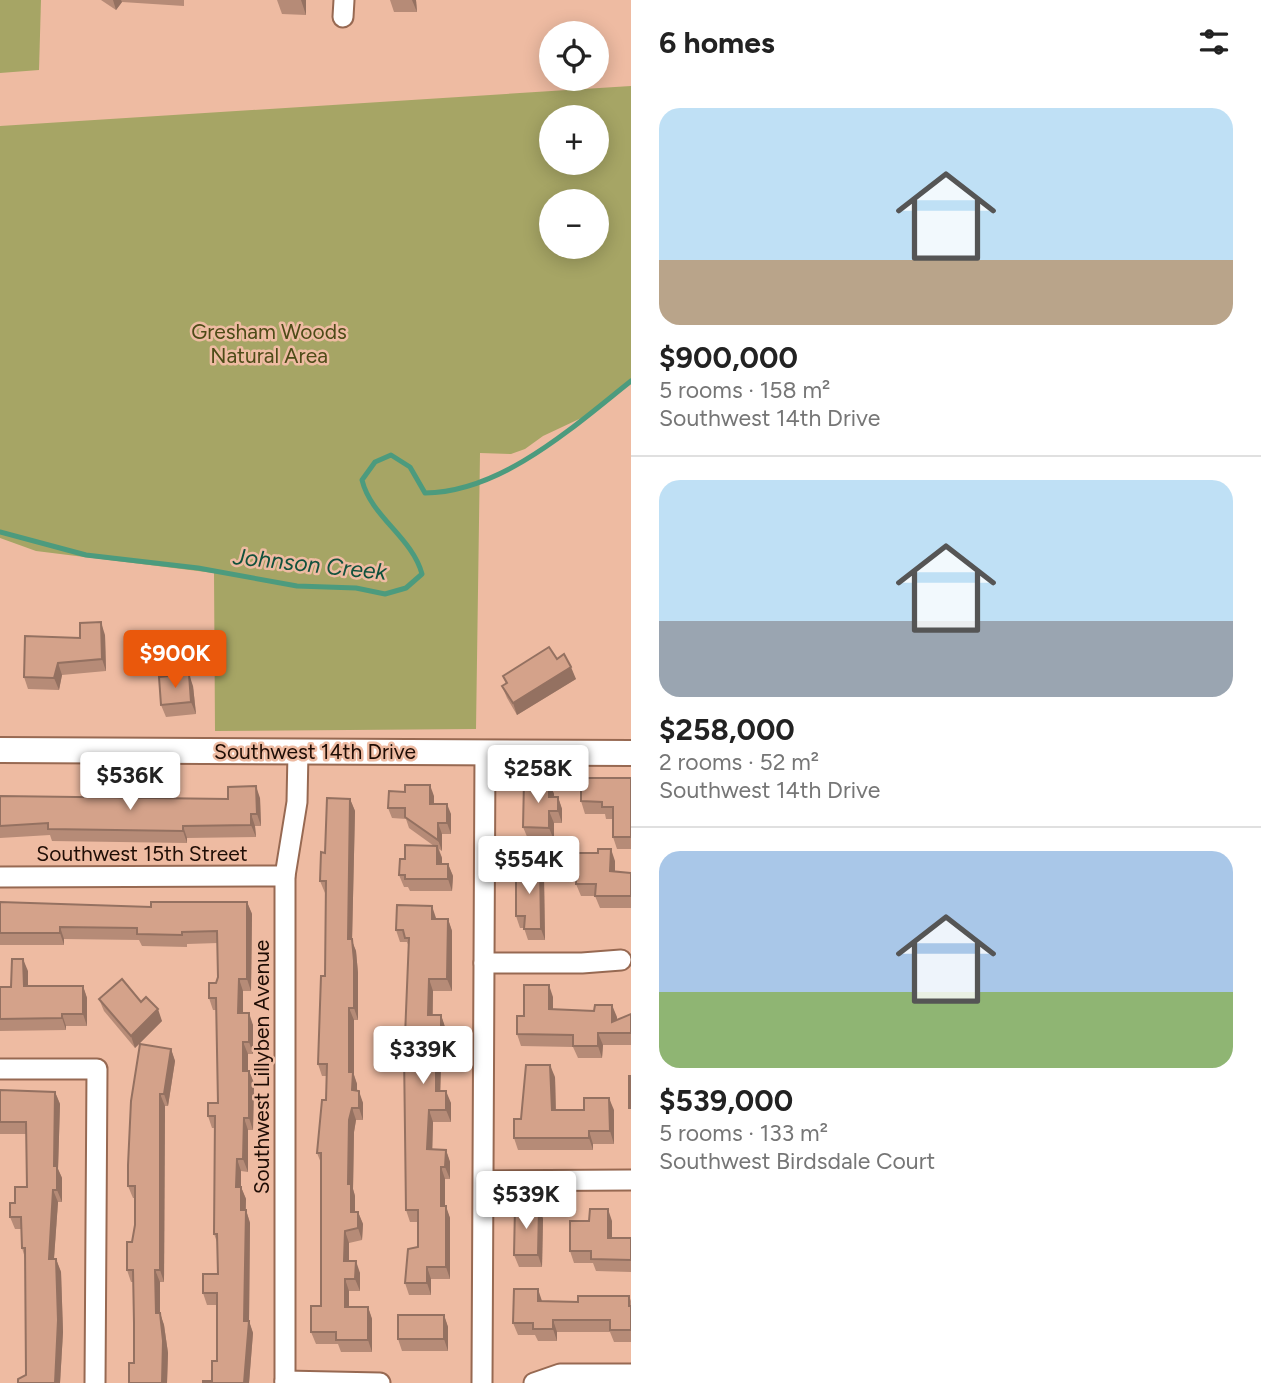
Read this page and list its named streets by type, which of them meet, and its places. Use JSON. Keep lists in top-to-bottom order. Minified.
{"streets":{"street":["Southwest 14th Drive","Southwest 15th Street","Southwest Lillyben Avenue"]},"crossings":[["Southwest 14th Drive","Southwest Lillyben Avenue"],["Southwest 15th Street","Southwest Lillyben Avenue"]],"water":["Johnson Creek"],"parks":["Gresham Woods Natural Area"],"page":{"heading":"6 homes","map_buttons":["+","−"],"list":[{"name":"$900,000","note":"5 rooms · 158 m² · Southwest 14th Drive"},{"name":"$258,000","note":"2 rooms · 52 m² · Southwest 14th Drive"},{"name":"$539,000","note":"5 rooms · 133 m² · Southwest Birdsdale Court"}],"price":["$900K","$258K","$536K","$554K","$339K","$539K"]}}
